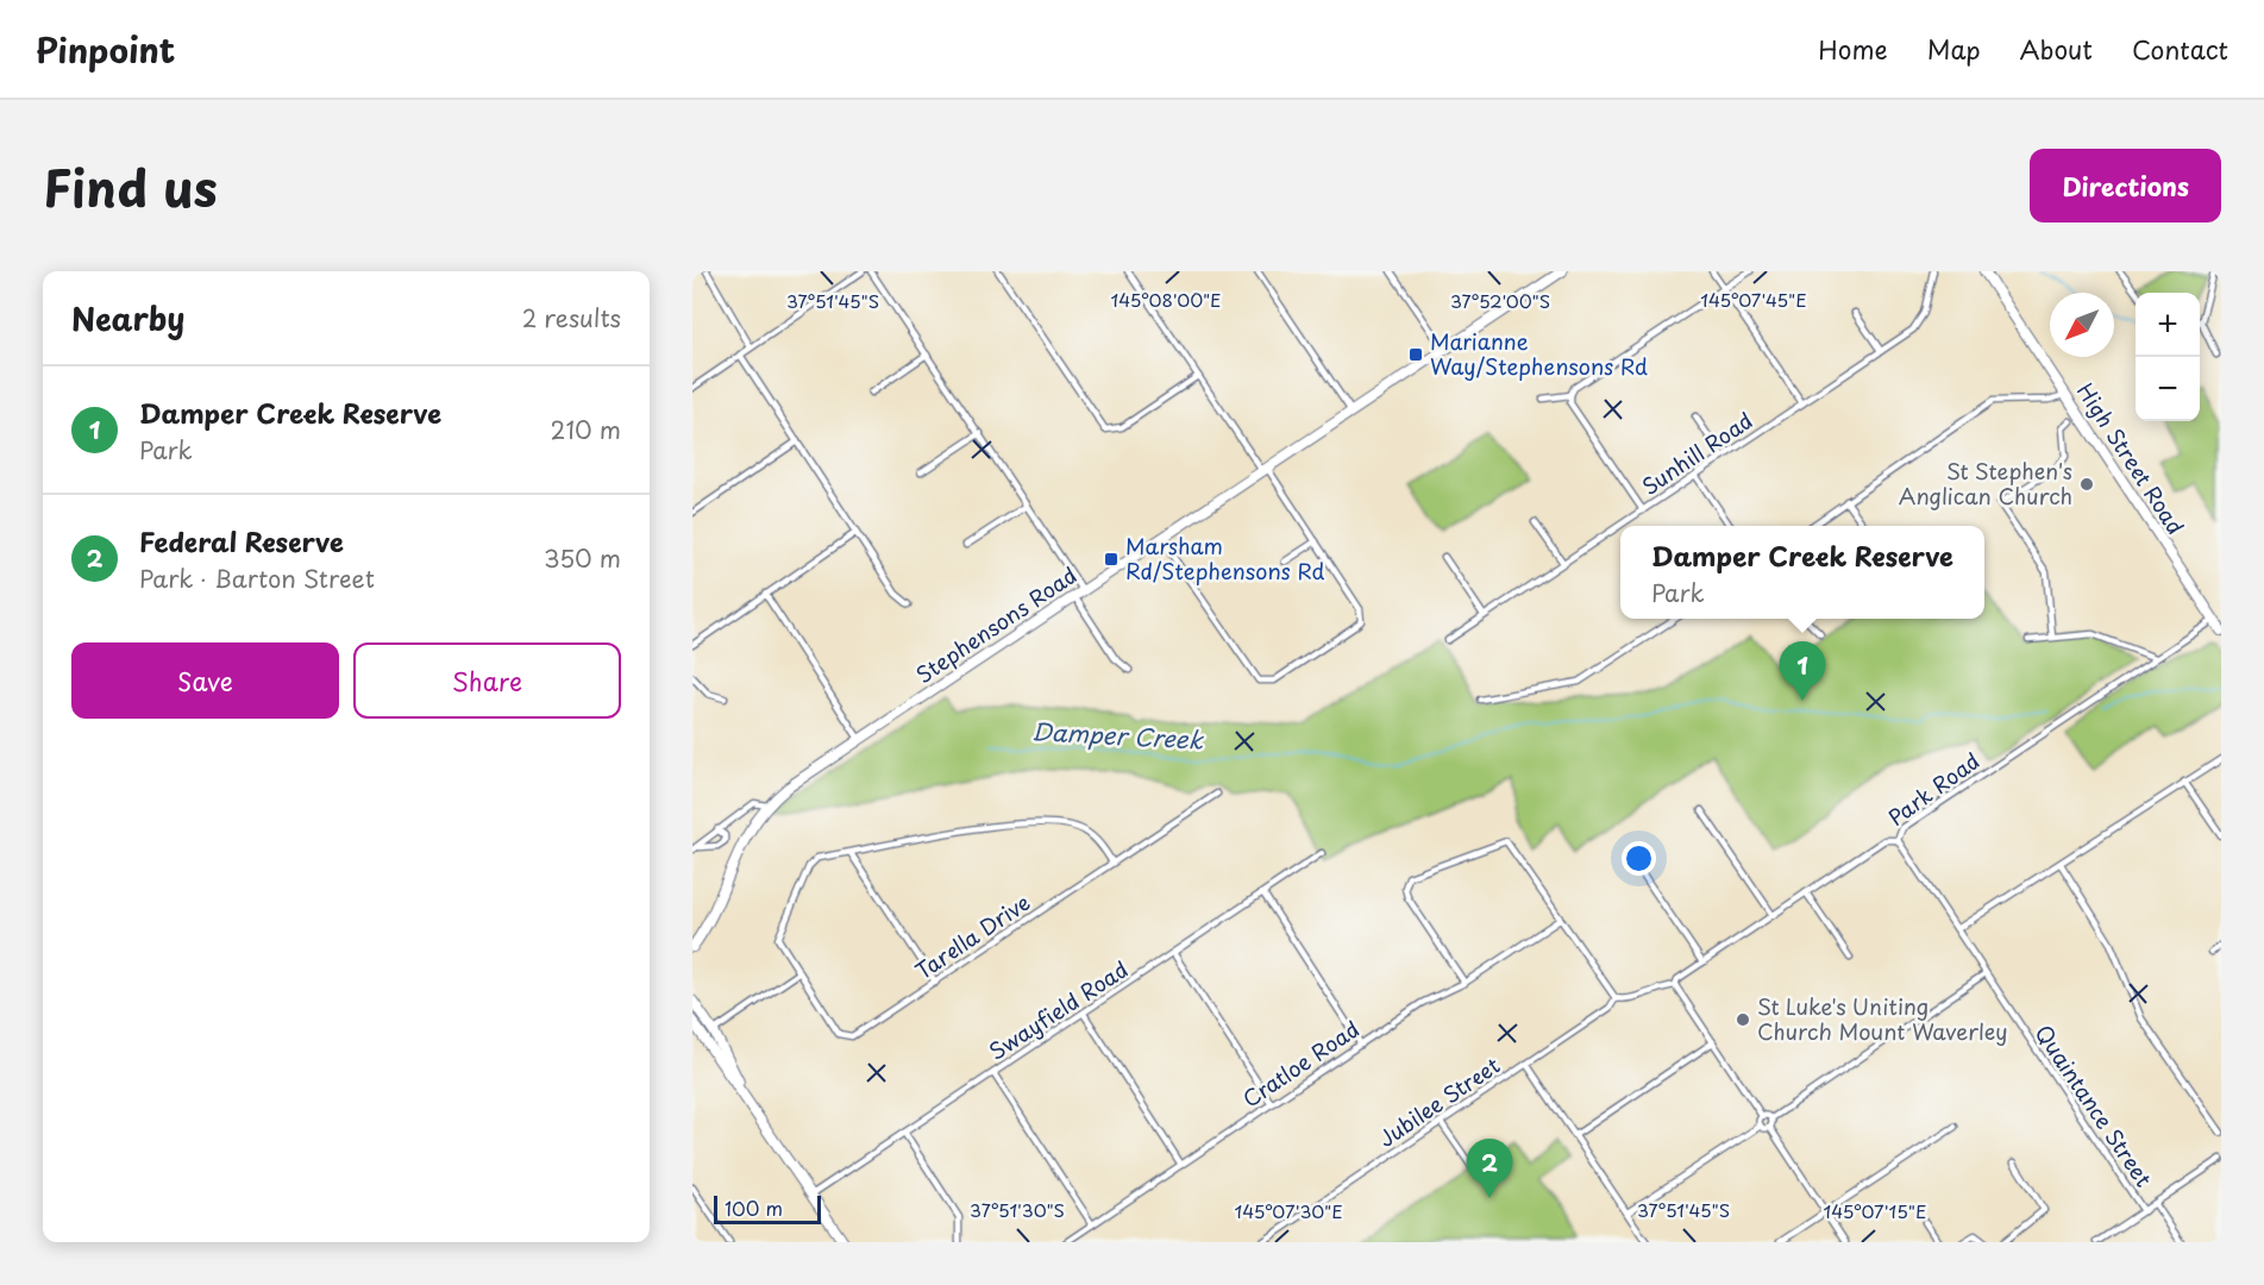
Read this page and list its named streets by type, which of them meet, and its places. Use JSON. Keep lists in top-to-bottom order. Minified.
{"streets":{"main road":["High Street Road","Stephensons Road"],"street":["Sunhill Road","Park Road","Tarella Drive","Swayfield Road","Cratloe Road","Jubilee Street","Quaintance Street"]},"crossings":[["High Street Road","Park Road"],["Park Road","Jubilee Street"],["Park Road","Quaintance Street"]],"water":["Damper Creek"],"places":{"transit":["Marianne Way/Stephensons Rd","Marsham Rd/Stephensons Rd"],"other":["St Stephen's Anglican Church","St Luke's Uniting Church Mount Waverley"]},"scale_bar":"100 m","north":"bottom left","page":{"header":"Pinpoint","nav":["Home","Map","About","Contact"],"title":"Find us","buttons":["Directions",["Save","Share"]],"heading":["Nearby","2 results"],"map_buttons":["+","−"],"list":[{"mark":"1","name":"Damper Creek Reserve","note":"Park","value":"210 m"},{"mark":"2","name":"Federal Reserve","note":"Park · Barton Street","value":"350 m"}],"popup":["Damper Creek Reserve","Park"],"pins":["1","2"],"scale":"100 m"},"coordinates":["145°08'00\"E","145°07'45\"E","37°51'45\"S","37°52'00\"S","37°51'30\"S","145°07'30\"E","145°07'15\"E"]}
